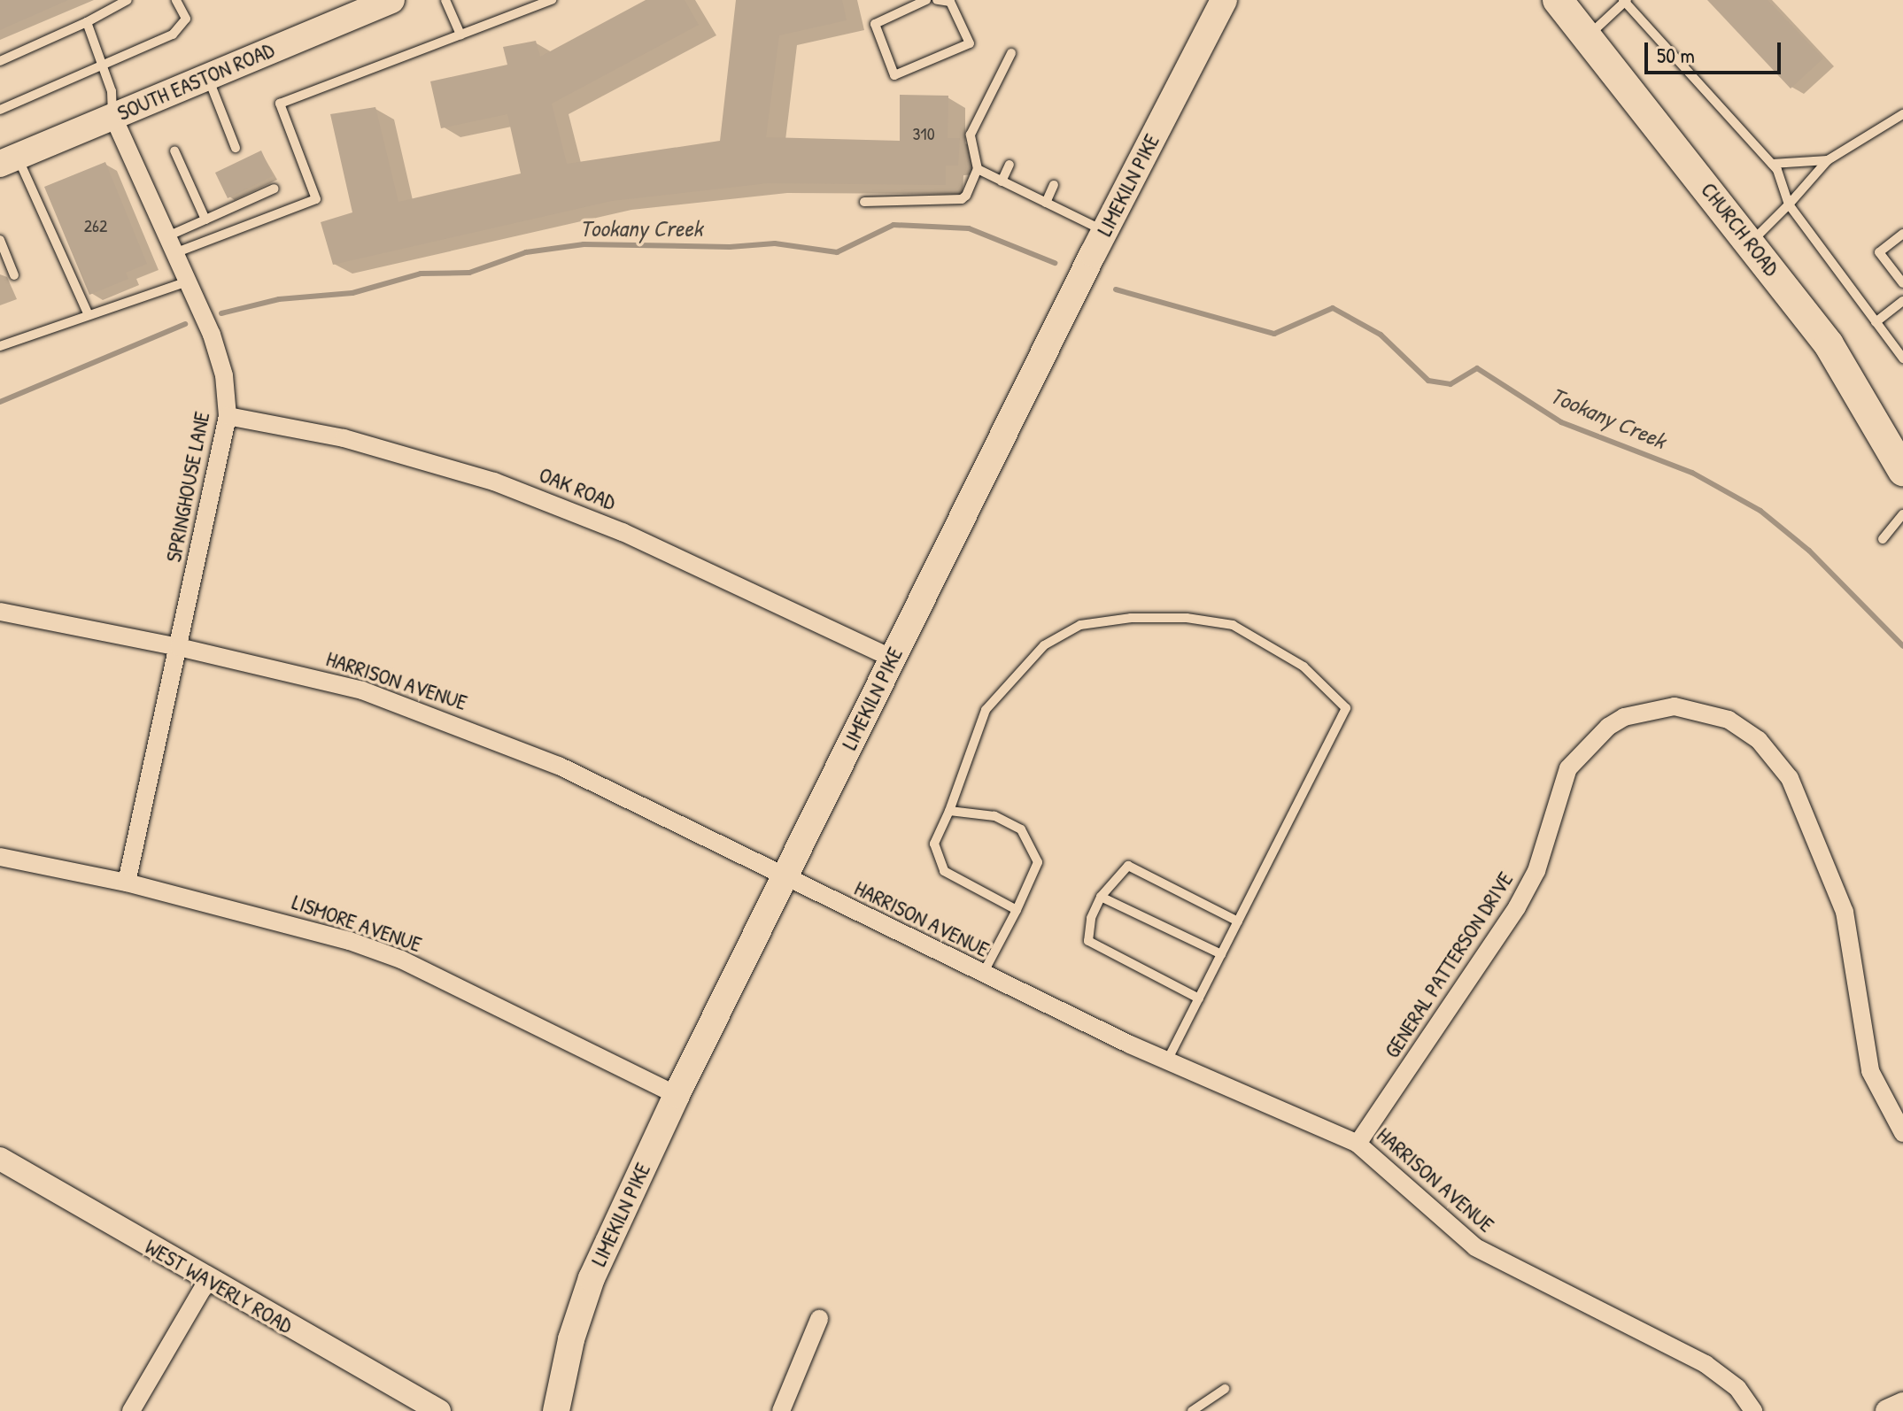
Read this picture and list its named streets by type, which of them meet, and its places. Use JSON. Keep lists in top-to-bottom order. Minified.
{"streets":{"main road":["SOUTH EASTON ROAD","LIMEKILN PIKE","CHURCH ROAD"],"street":["SPRINGHOUSE LANE","OAK ROAD","HARRISON AVENUE","LISMORE AVENUE","GENERAL PATTERSON DRIVE","WEST WAVERLY ROAD"]},"crossings":[["SOUTH EASTON ROAD","SPRINGHOUSE LANE"],["LIMEKILN PIKE","OAK ROAD"],["LIMEKILN PIKE","HARRISON AVENUE"],["LIMEKILN PIKE","LISMORE AVENUE"],["SPRINGHOUSE LANE","OAK ROAD"],["SPRINGHOUSE LANE","HARRISON AVENUE"],["SPRINGHOUSE LANE","LISMORE AVENUE"],["HARRISON AVENUE","GENERAL PATTERSON DRIVE"]],"water":["Tookany Creek"],"house_numbers":["310","262"],"scale_bar":"50 m"}
